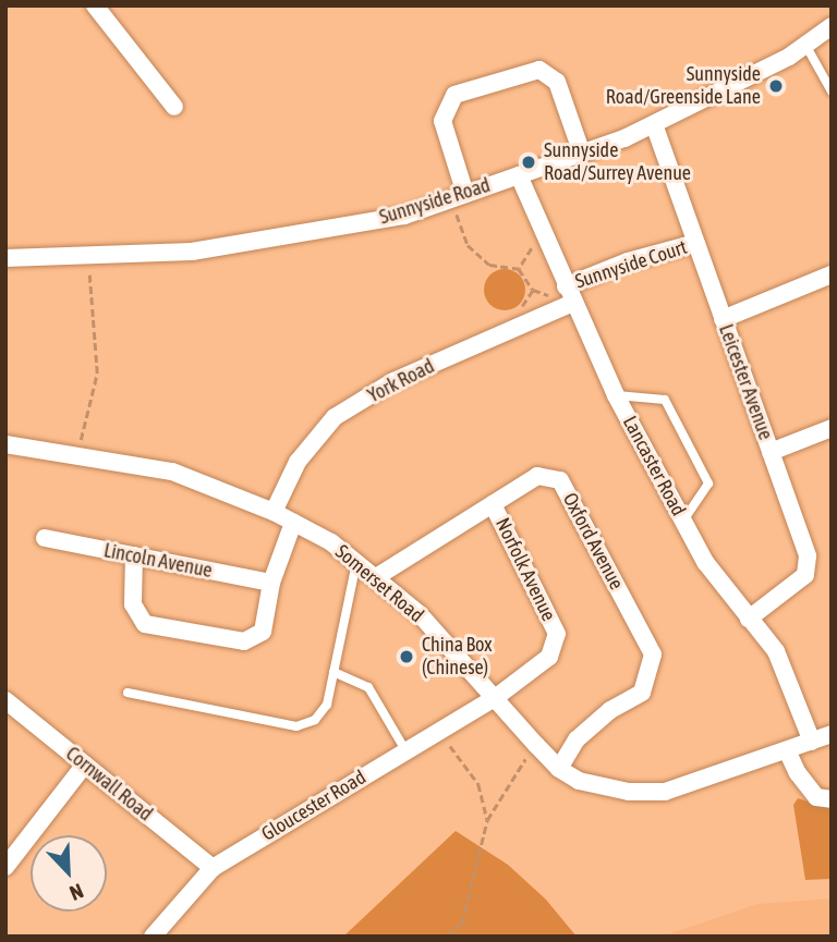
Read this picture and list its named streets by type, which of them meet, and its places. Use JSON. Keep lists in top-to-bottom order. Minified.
{"streets":{"street":["Sunnyside Road","Sunnyside Court","York Road","Leicester Avenue","Lancaster Road","Oxford Avenue","Lincoln Avenue","Norfolk Avenue","Somerset Road","Cornwall Road","Gloucester Road"]},"crossings":[["Sunnyside Road","Leicester Avenue"],["Sunnyside Road","Lancaster Road"],["Sunnyside Court","Leicester Avenue"],["Sunnyside Court","Lancaster Road"],["York Road","Lancaster Road"],["York Road","Somerset Road"],["Leicester Avenue","Lancaster Road"],["Lancaster Road","Somerset Road"],["Oxford Avenue","Norfolk Avenue"],["Oxford Avenue","Somerset Road"],["Norfolk Avenue","Somerset Road"],["Norfolk Avenue","Gloucester Road"],["Somerset Road","Gloucester Road"],["Cornwall Road","Gloucester Road"]],"places":["Sunnyside Road/Greenside Lane","Sunnyside Road/Surrey Avenue","China Box (Chinese)"],"north":"bottom right"}
